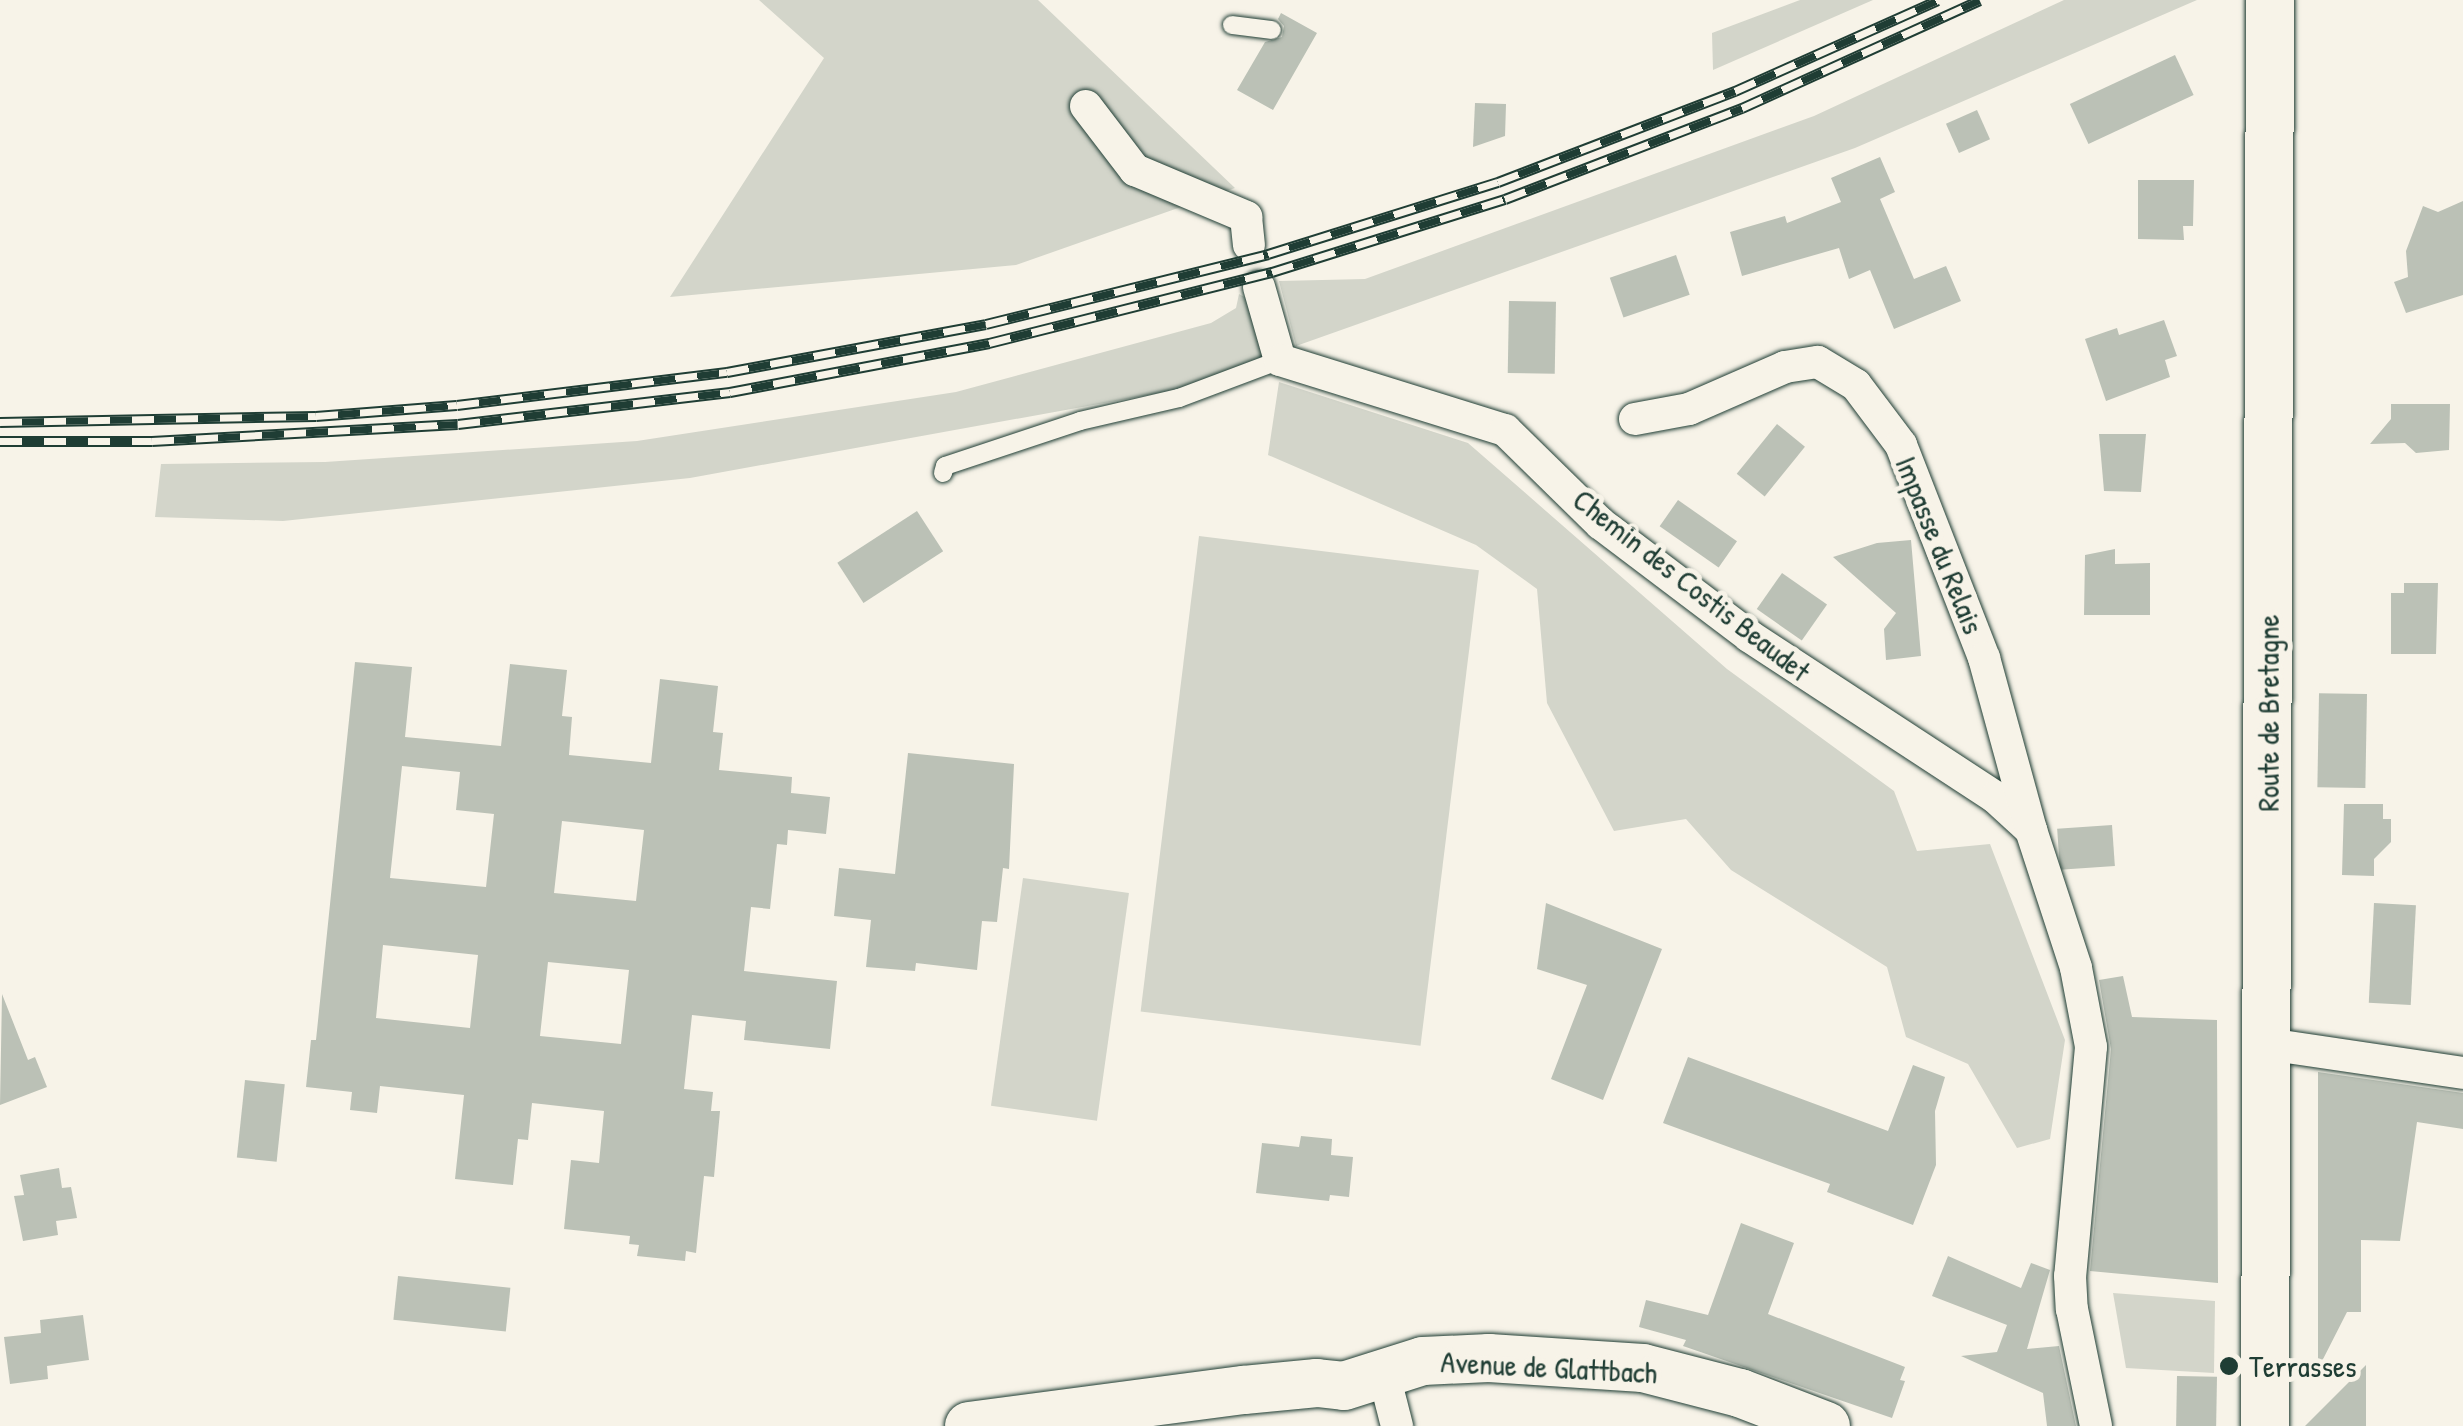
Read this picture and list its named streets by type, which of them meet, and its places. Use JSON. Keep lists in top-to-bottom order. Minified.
{"streets":{"main road":["Route de Bretagne","Avenue de Glattbach"],"street":["Impasse du Relais","Chemin des Costis Beaudet"]},"crossings":[["Impasse du Relais","Chemin des Costis Beaudet"]],"places":["Terrasses"]}
